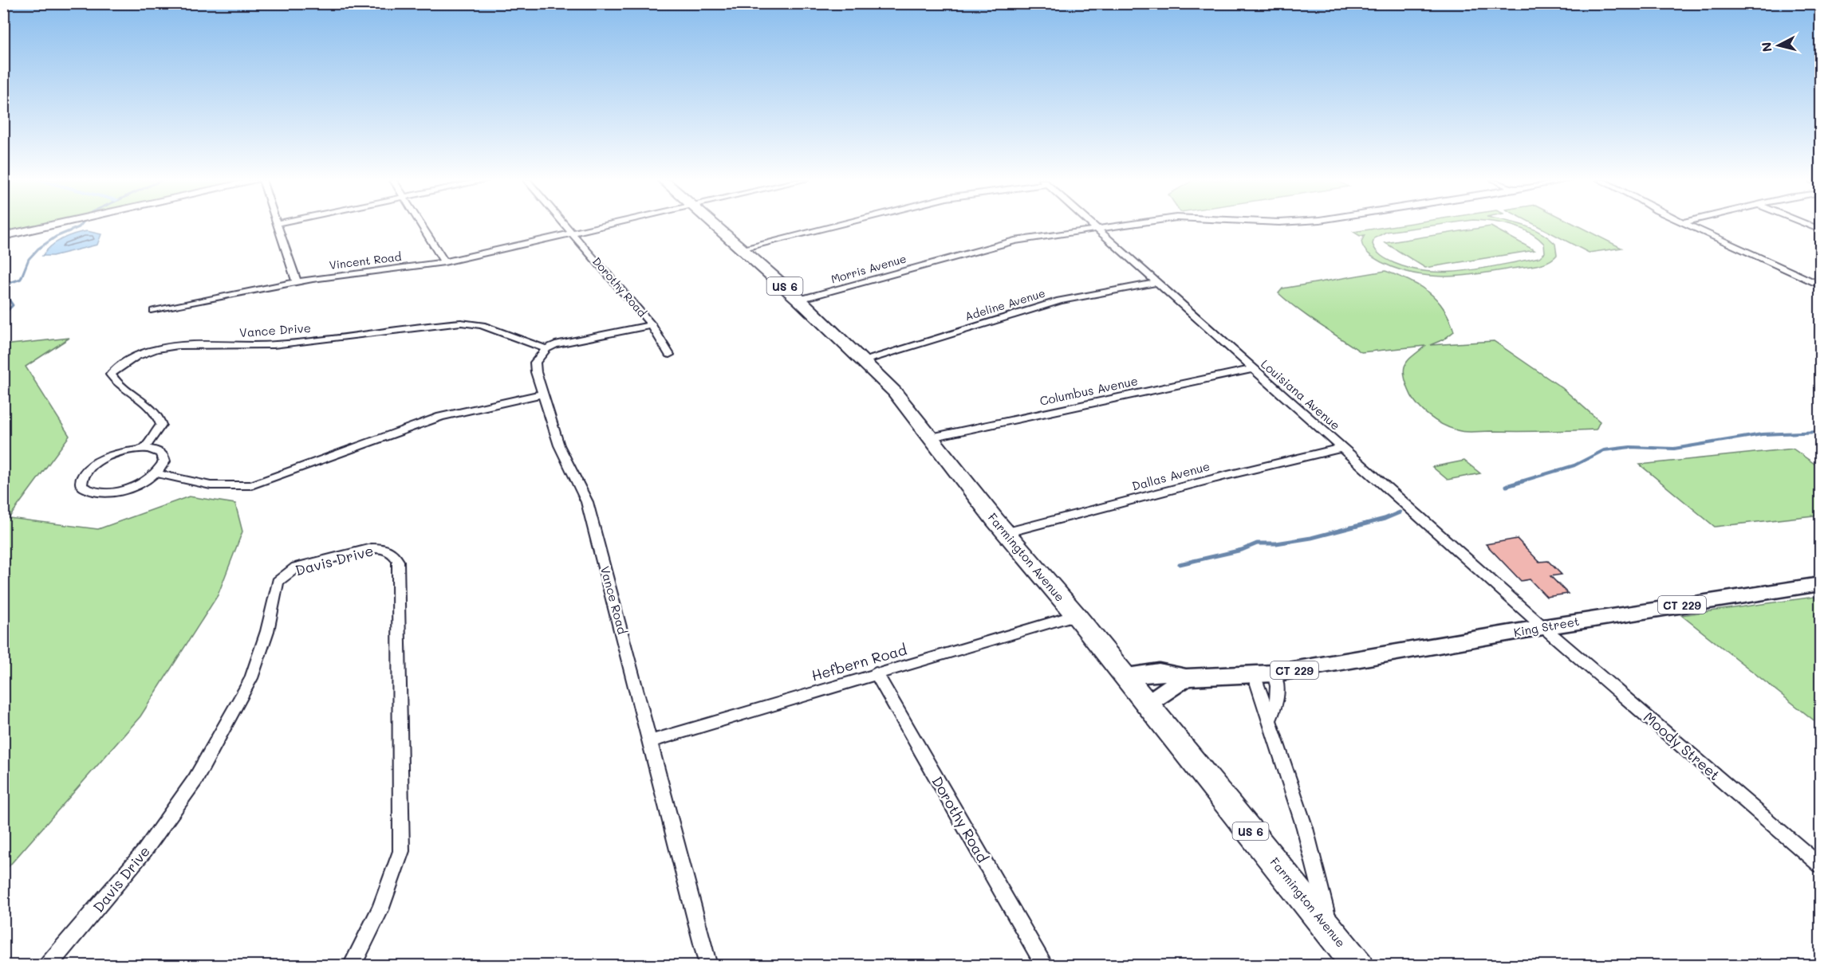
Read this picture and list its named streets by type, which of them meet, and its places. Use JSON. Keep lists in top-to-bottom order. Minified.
{"streets":{"highway":["US 6","Farmington Avenue"],"main road":["CT 229","King Street"],"street":["Vincent Road","Morris Avenue","Dorothy Road","Adeline Avenue","Vance Drive","Columbus Avenue","Louisiana Avenue","Dallas Avenue","Davis Drive","Vance Road","Hefbern Road","Moody Street"]},"crossings":[["Vincent Road","Dorothy Road"],["Morris Avenue","Louisiana Avenue"],["Morris Avenue","Farmington Avenue"],["Dorothy Road","Hefbern Road"],["Adeline Avenue","Louisiana Avenue"],["Adeline Avenue","Farmington Avenue"],["Vance Drive","Vance Road"],["Columbus Avenue","Louisiana Avenue"],["Columbus Avenue","Farmington Avenue"],["Louisiana Avenue","Dallas Avenue"],["Louisiana Avenue","King Street"],["Louisiana Avenue","Moody Street"],["Dallas Avenue","Farmington Avenue"],["Farmington Avenue","King Street"],["Farmington Avenue","Hefbern Road"],["Vance Road","Hefbern Road"],["King Street","Moody Street"]],"north":"left"}
